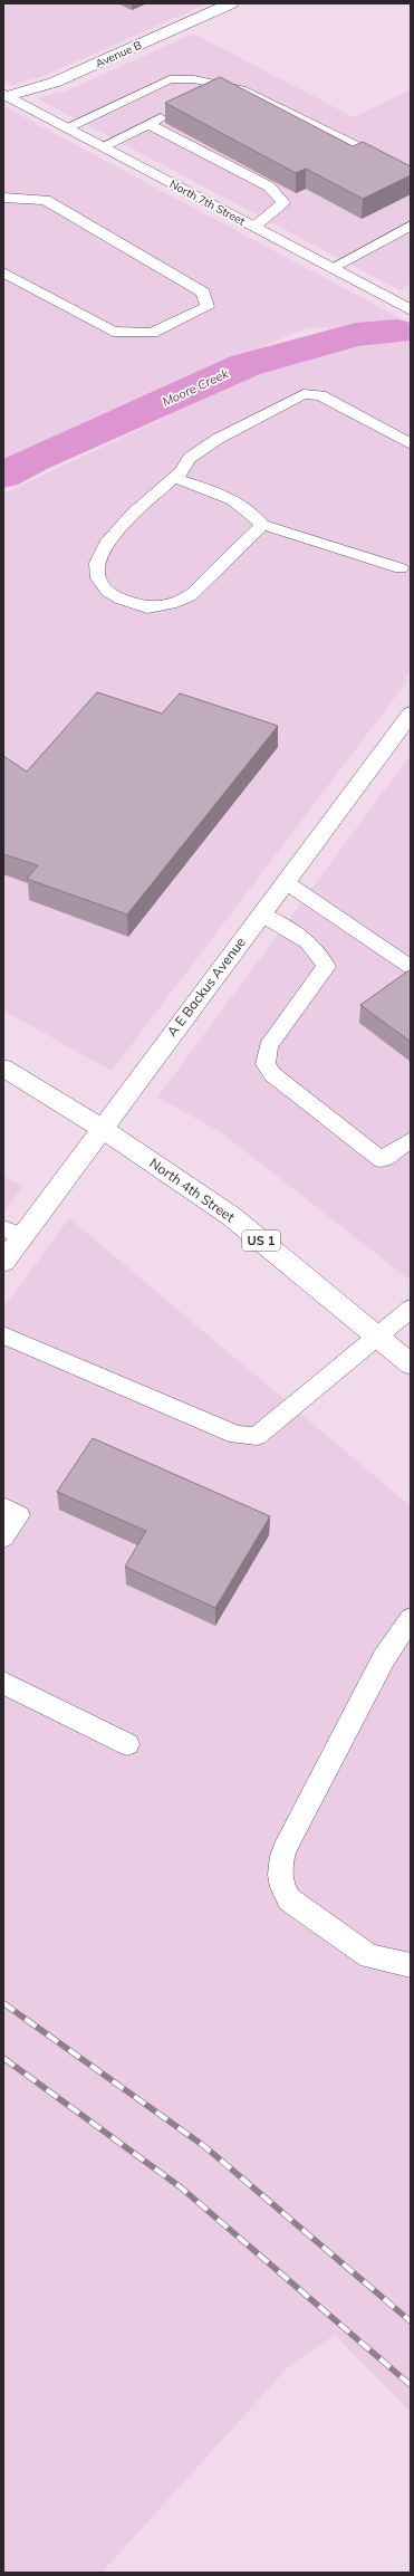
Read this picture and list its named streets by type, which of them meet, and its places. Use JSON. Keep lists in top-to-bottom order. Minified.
{"streets":{"street":["Avenue B","North 7th Street","A E Backus Avenue","North 4th Street","US 1"]},"crossings":[["Avenue B","North 7th Street"],["A E Backus Avenue","North 4th Street"]],"water":["Moore Creek"]}
